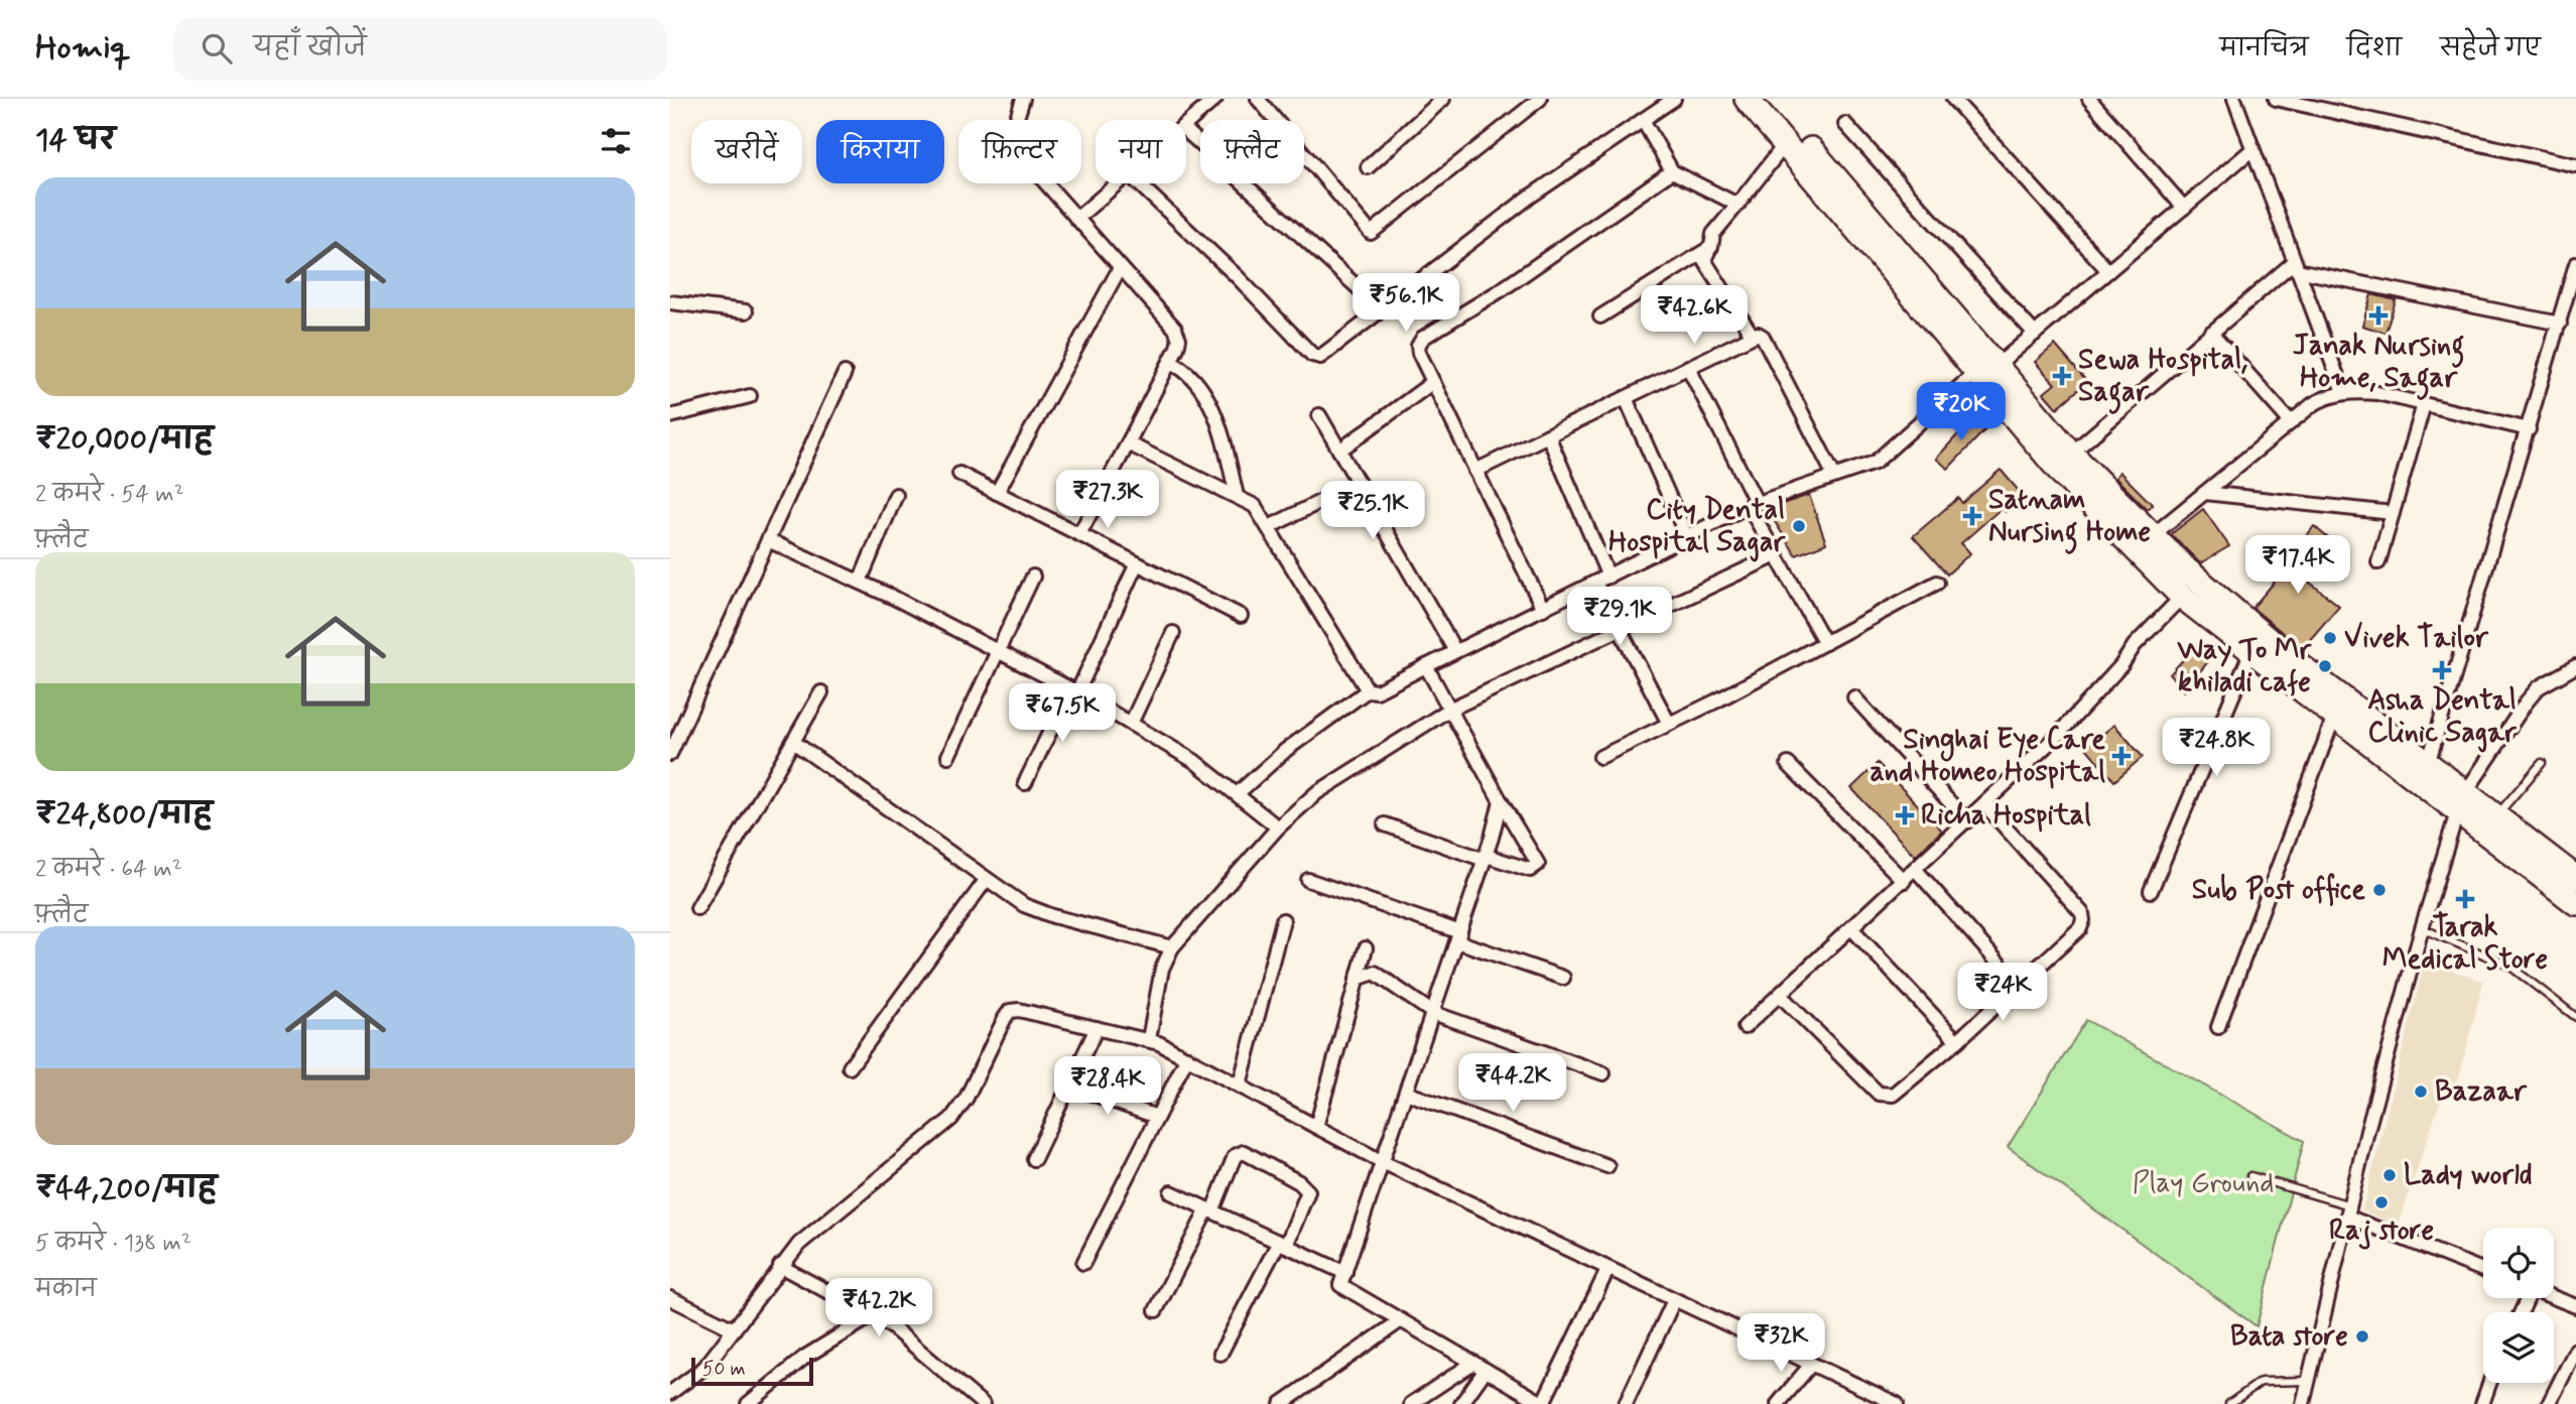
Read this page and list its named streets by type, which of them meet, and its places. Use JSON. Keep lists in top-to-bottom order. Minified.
{"parks":["Play Ground"],"places":{"health":["Janak Nursing Home, Sagar","Sewa Hospital, Sagar","Satnam Nursing Home","Asha Dental Clinic Sagar","Singhai Eye Care and Homeo Hospital","Richa Hospital","Tarak Medical Store"],"other":["City Dental Hospital Sagar","Vivek Tailor","Way To Mr khiladi cafe","Sub Post office","Bazaar","Lady world","Raj store","Bata store"]},"scale_bar":"50 m","page":{"header":"Homiq","search":"यहाँ खोजें","nav":["मानचित्र","दिशा","सहेजे गए"],"heading":"14 घर","chip":["खरीदें","किराया","फ़िल्टर","नया","फ़्लैट"],"list":[{"name":"₹20,000/माह","note":"2 कमरे · 54 m² · फ़्लैट"},{"name":"₹24,800/माह","note":"2 कमरे · 64 m² · फ़्लैट"},{"name":"₹44,200/माह","note":"5 कमरे · 138 m² · मकान"}],"price":["₹56.1K","₹42.6K","₹20K","₹27.3K","₹25.1K","₹17.4K","₹29.1K","₹67.5K","₹24.8K","₹24K","₹44.2K","₹28.4K","₹42.2K","₹32K"],"scale":"50 m"}}
